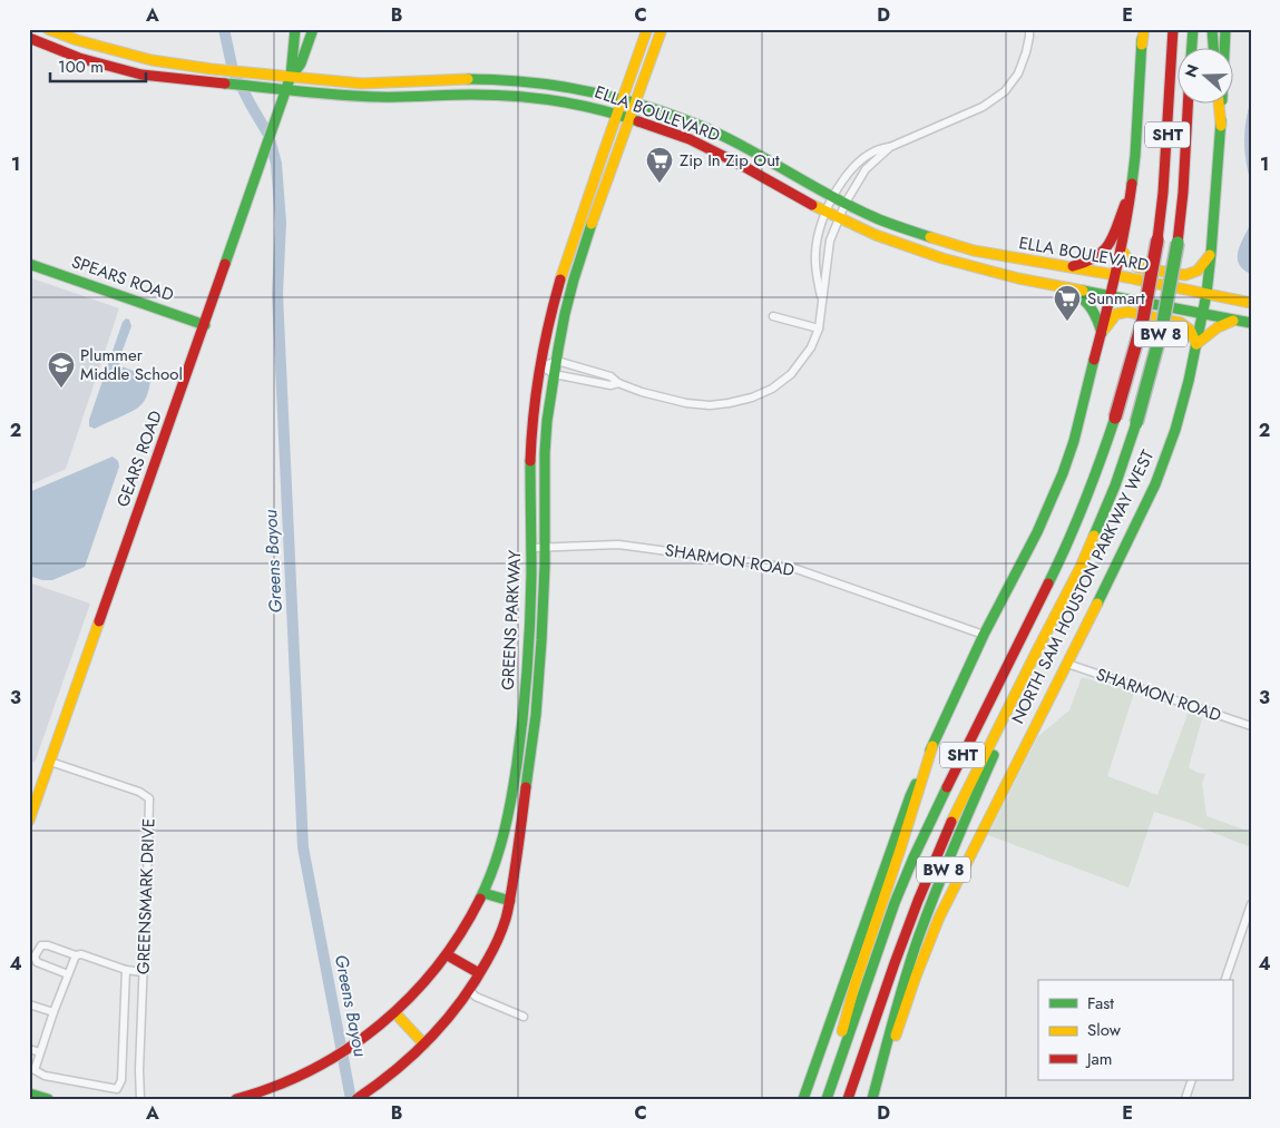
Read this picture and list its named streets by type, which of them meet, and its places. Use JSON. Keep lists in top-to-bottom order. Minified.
{"streets":{"main road":["ELLA BOULEVARD","SHT","SPEARS ROAD","BW 8","GEARS ROAD","NORTH SAM HOUSTON PARKWAY WEST","GREENS PARKWAY"],"street":["SHARMON ROAD","GREENSMARK DRIVE"]},"crossings":[["ELLA BOULEVARD","GEARS ROAD"],["ELLA BOULEVARD","NORTH SAM HOUSTON PARKWAY WEST"],["ELLA BOULEVARD","GREENS PARKWAY"],["SHT","BW 8"],["SHT","NORTH SAM HOUSTON PARKWAY WEST"],["SPEARS ROAD","GEARS ROAD"],["BW 8","NORTH SAM HOUSTON PARKWAY WEST"],["GEARS ROAD","GREENSMARK DRIVE"],["SHARMON ROAD","NORTH SAM HOUSTON PARKWAY WEST"],["SHARMON ROAD","GREENS PARKWAY"]],"water":["Greens Bayou"],"places":{"supermarket":["Zip In Zip Out","Sunmart"],"school or university":["Plummer Middle School"]},"legend":["Fast","Slow","Jam"],"scale_bar":"100 m","north":"left","grid":{"columns":["A","B","C","D","E"],"rows":["1","2","3","4"]}}
